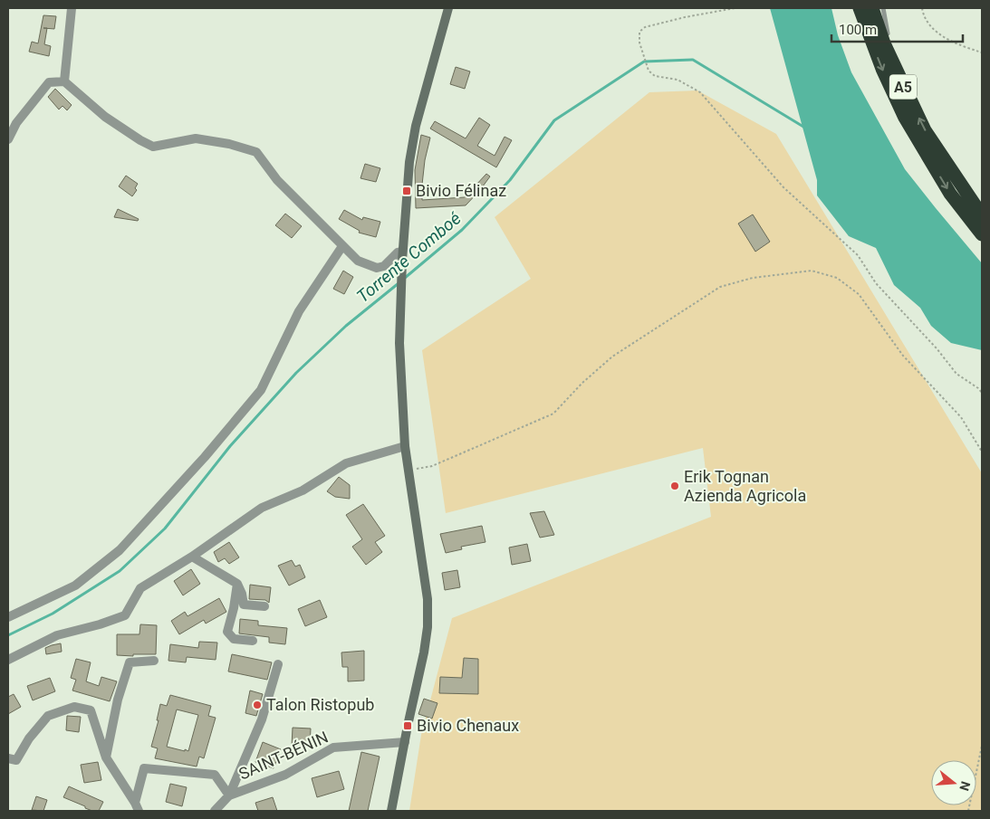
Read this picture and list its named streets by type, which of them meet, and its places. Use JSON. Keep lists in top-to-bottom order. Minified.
{"streets":{"highway":["A5"],"street":["SAINT-BÉNIN"]},"water":["Torrente Comboé"],"places":{"transit":["Bivio Félinaz","Bivio Chenaux"],"other":["Erik Tognan Azienda Agricola","Talon Ristopub"]},"scale_bar":"100 m","north":"right"}
